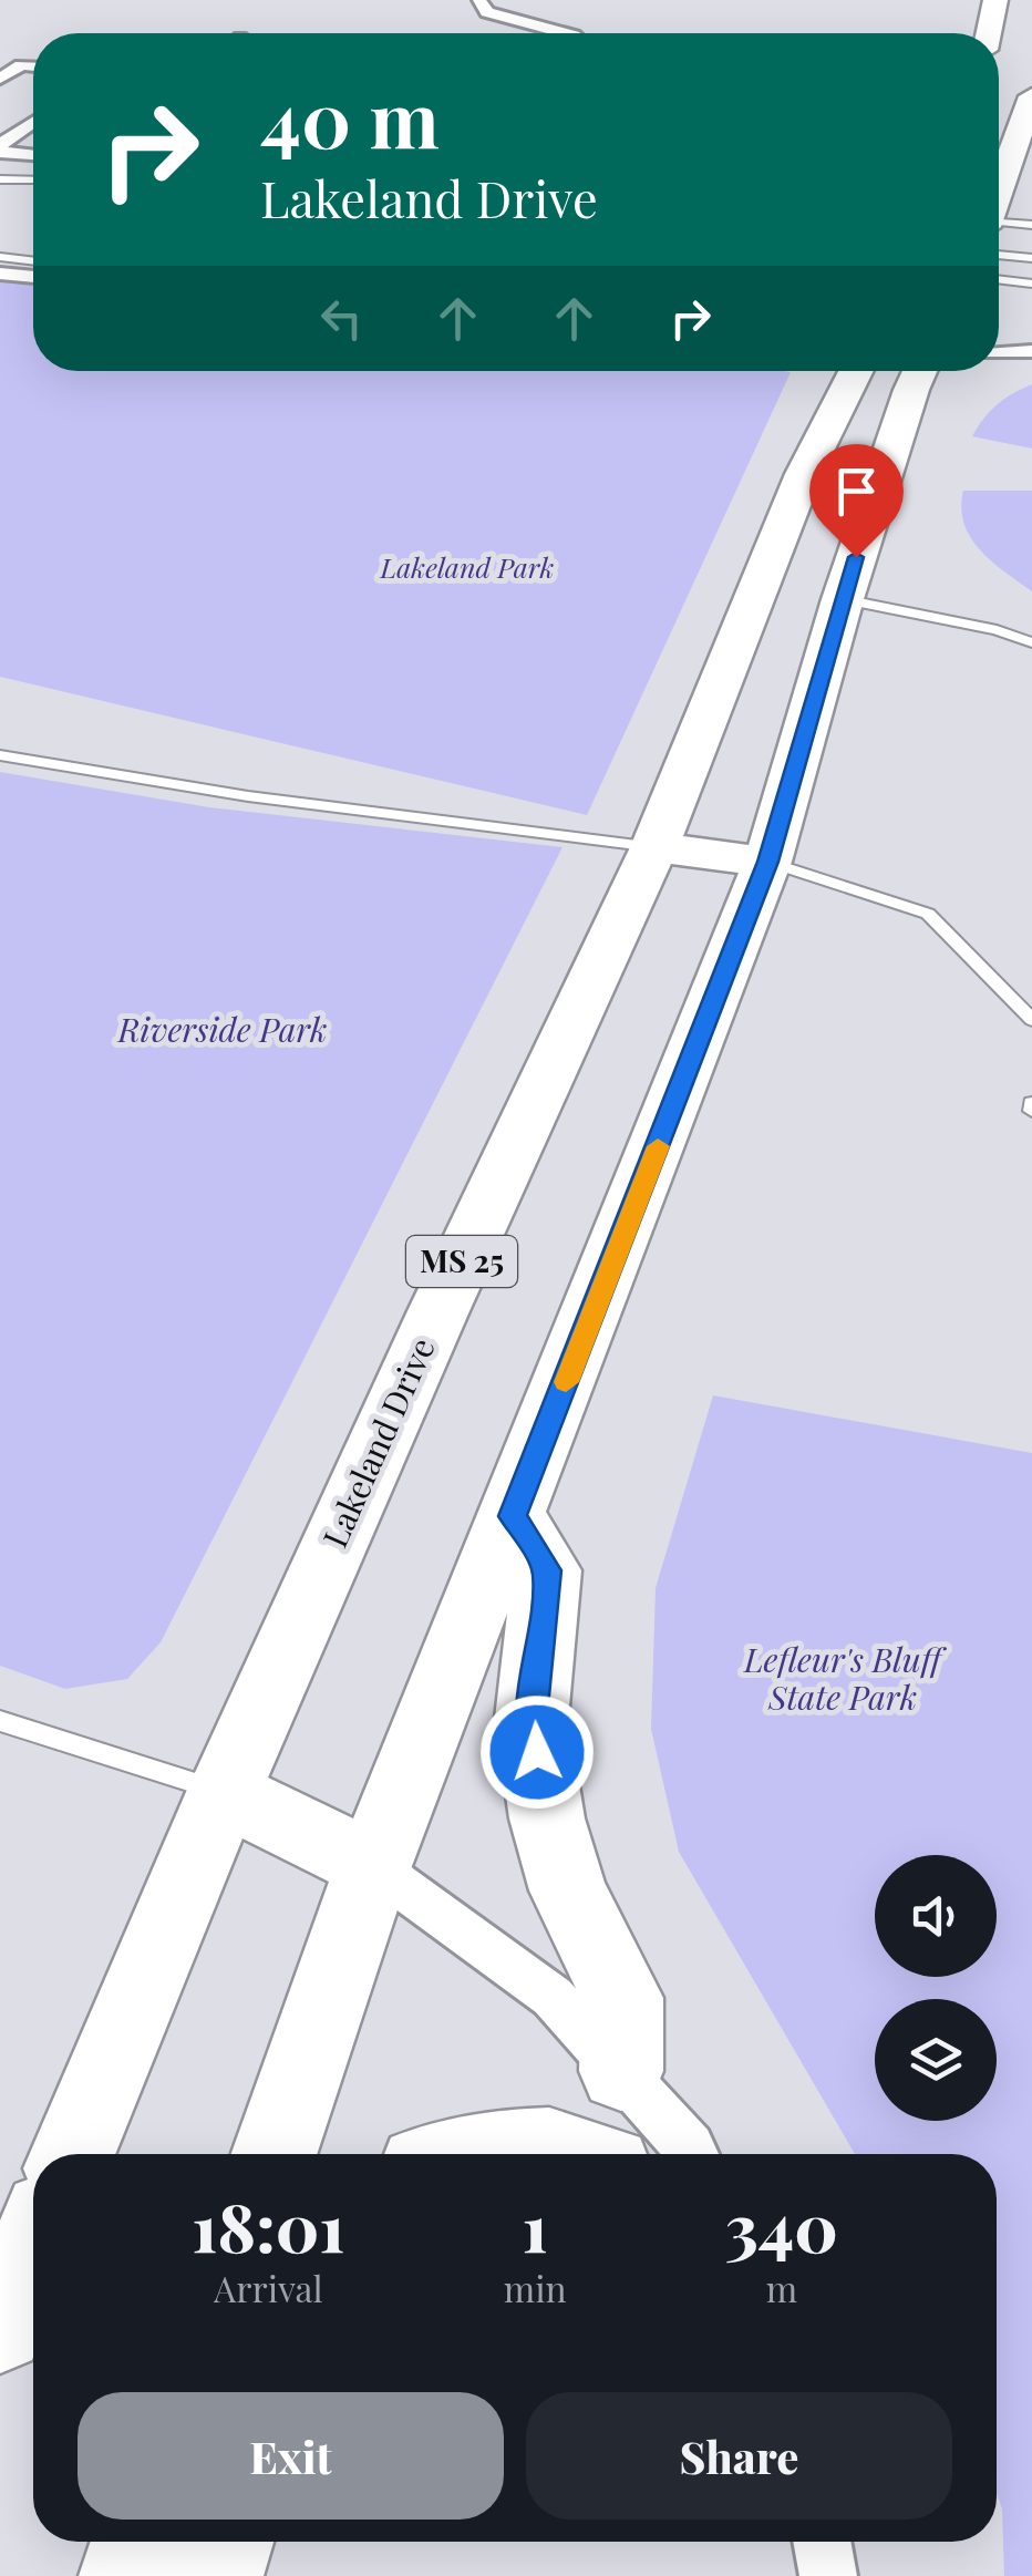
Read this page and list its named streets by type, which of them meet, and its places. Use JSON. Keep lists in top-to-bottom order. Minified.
{"streets":{"highway":["MS 25","Lakeland Drive"]},"parks":["Lakeland Park","Riverside Park","Lefleur's Bluff State Park"],"page":{"turn":["40 m","Lakeland Drive"],"eta":["18:01","Arrival","1","min","340","m"],"buttons":["Exit","Share"]}}
